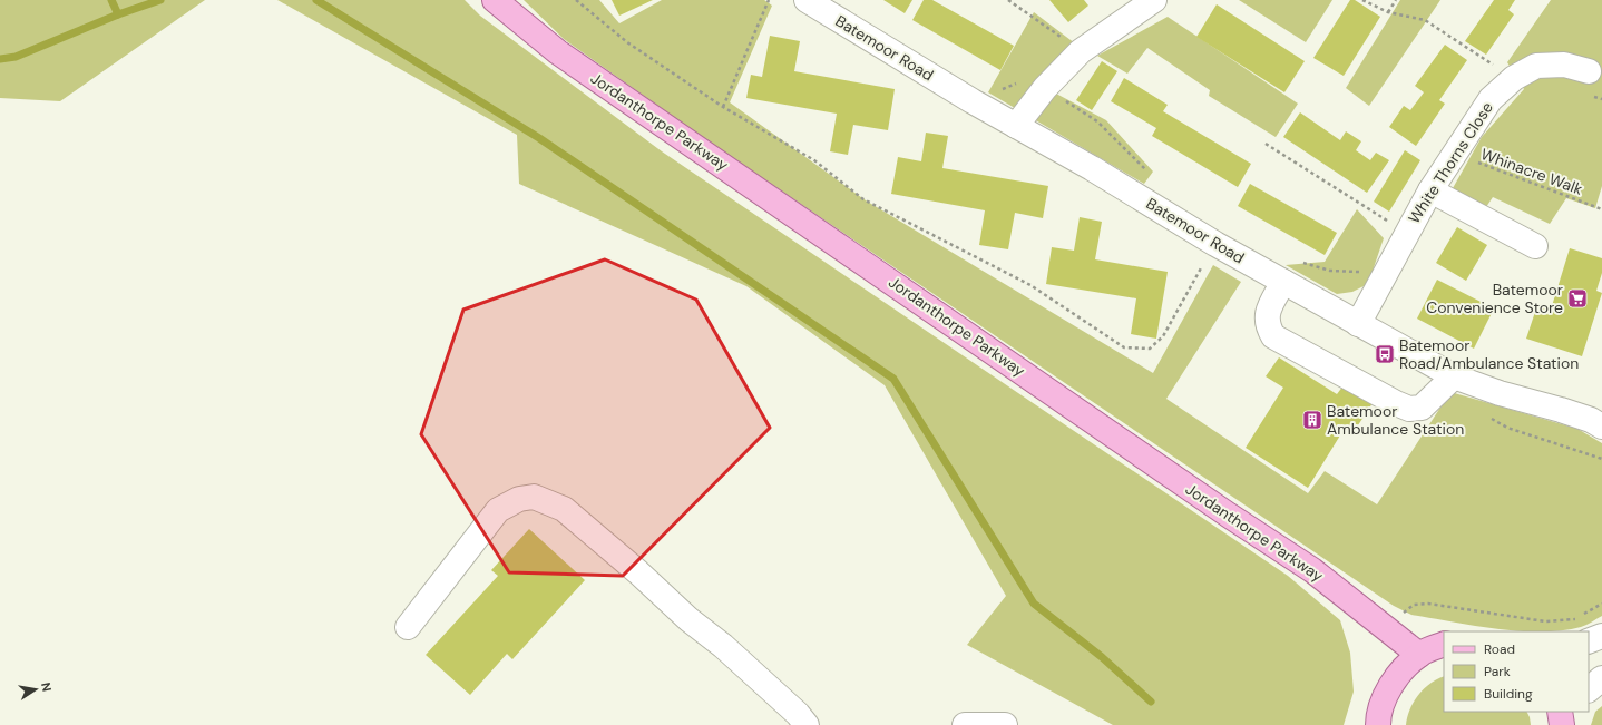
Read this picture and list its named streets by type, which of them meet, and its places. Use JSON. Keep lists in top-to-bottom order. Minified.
{"streets":{"main road":["Jordanthorpe Parkway"],"street":["Batemoor Road","White Thorns Close"],"path":["Whinacre Walk"]},"crossings":[["Batemoor Road","White Thorns Close"],["White Thorns Close","Whinacre Walk"]],"places":{"supermarket":["Batemoor Convenience Store"],"bus stop":["Batemoor Road/Ambulance Station"],"building":["Batemoor Ambulance Station"]},"legend":["Road","Park","Building"],"north":"right"}
